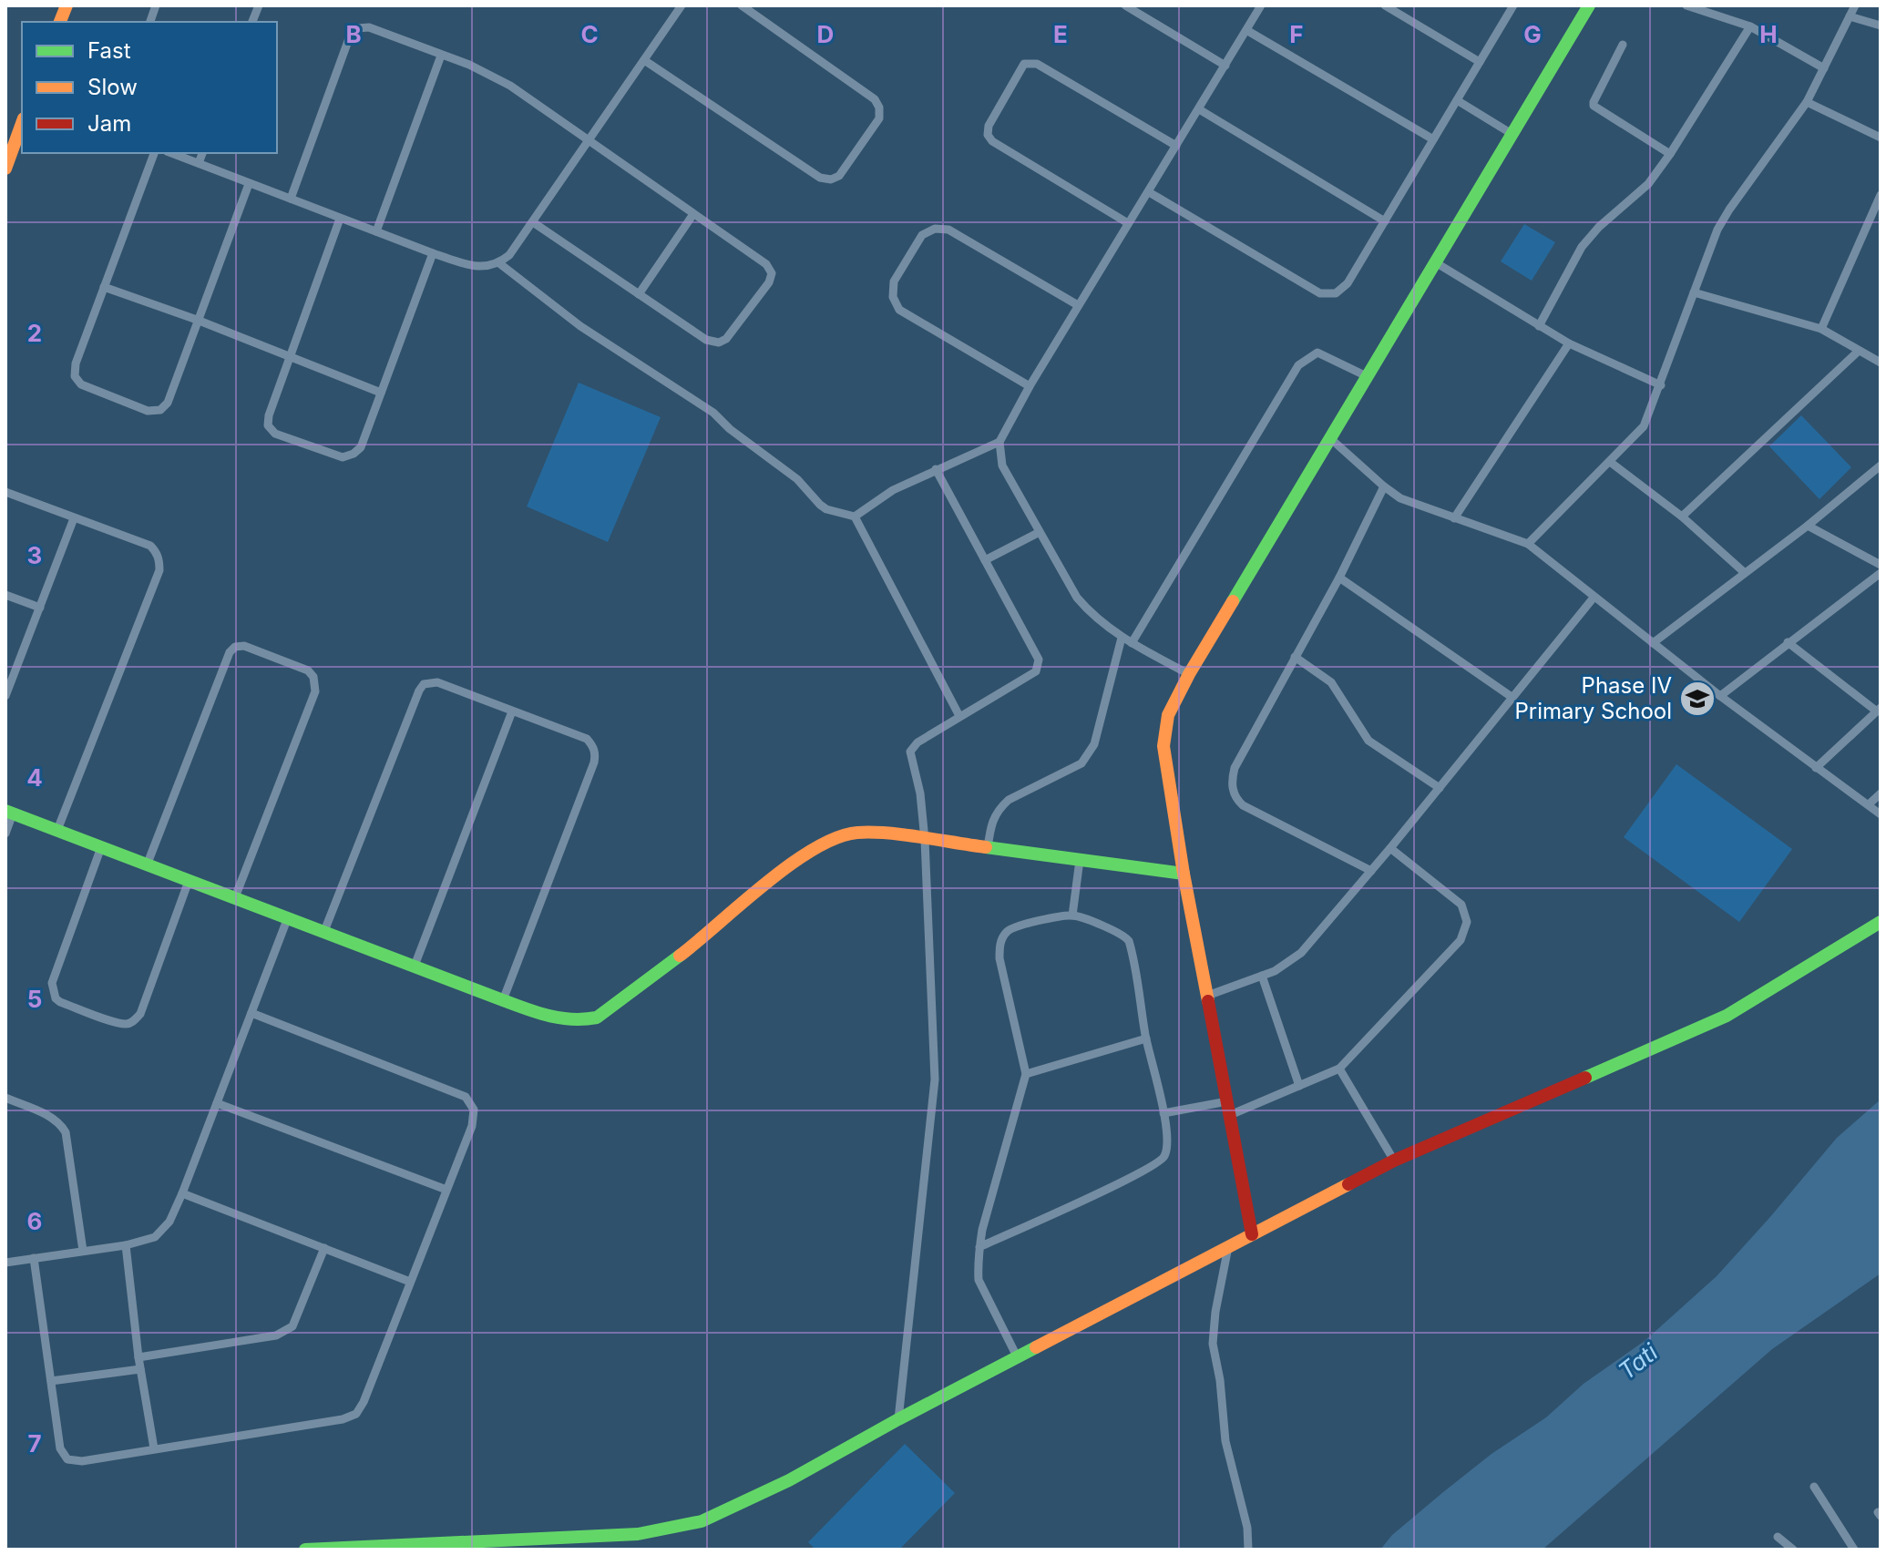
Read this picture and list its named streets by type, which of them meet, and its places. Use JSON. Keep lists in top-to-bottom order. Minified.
{"water":["Tati"],"places":{"school or university":["Phase IV Primary School"]},"legend":["Fast","Slow","Jam"],"grid":{"columns":["B","C","D","E","F","G","H"],"rows":["2","3","4","5","6","7"]}}
